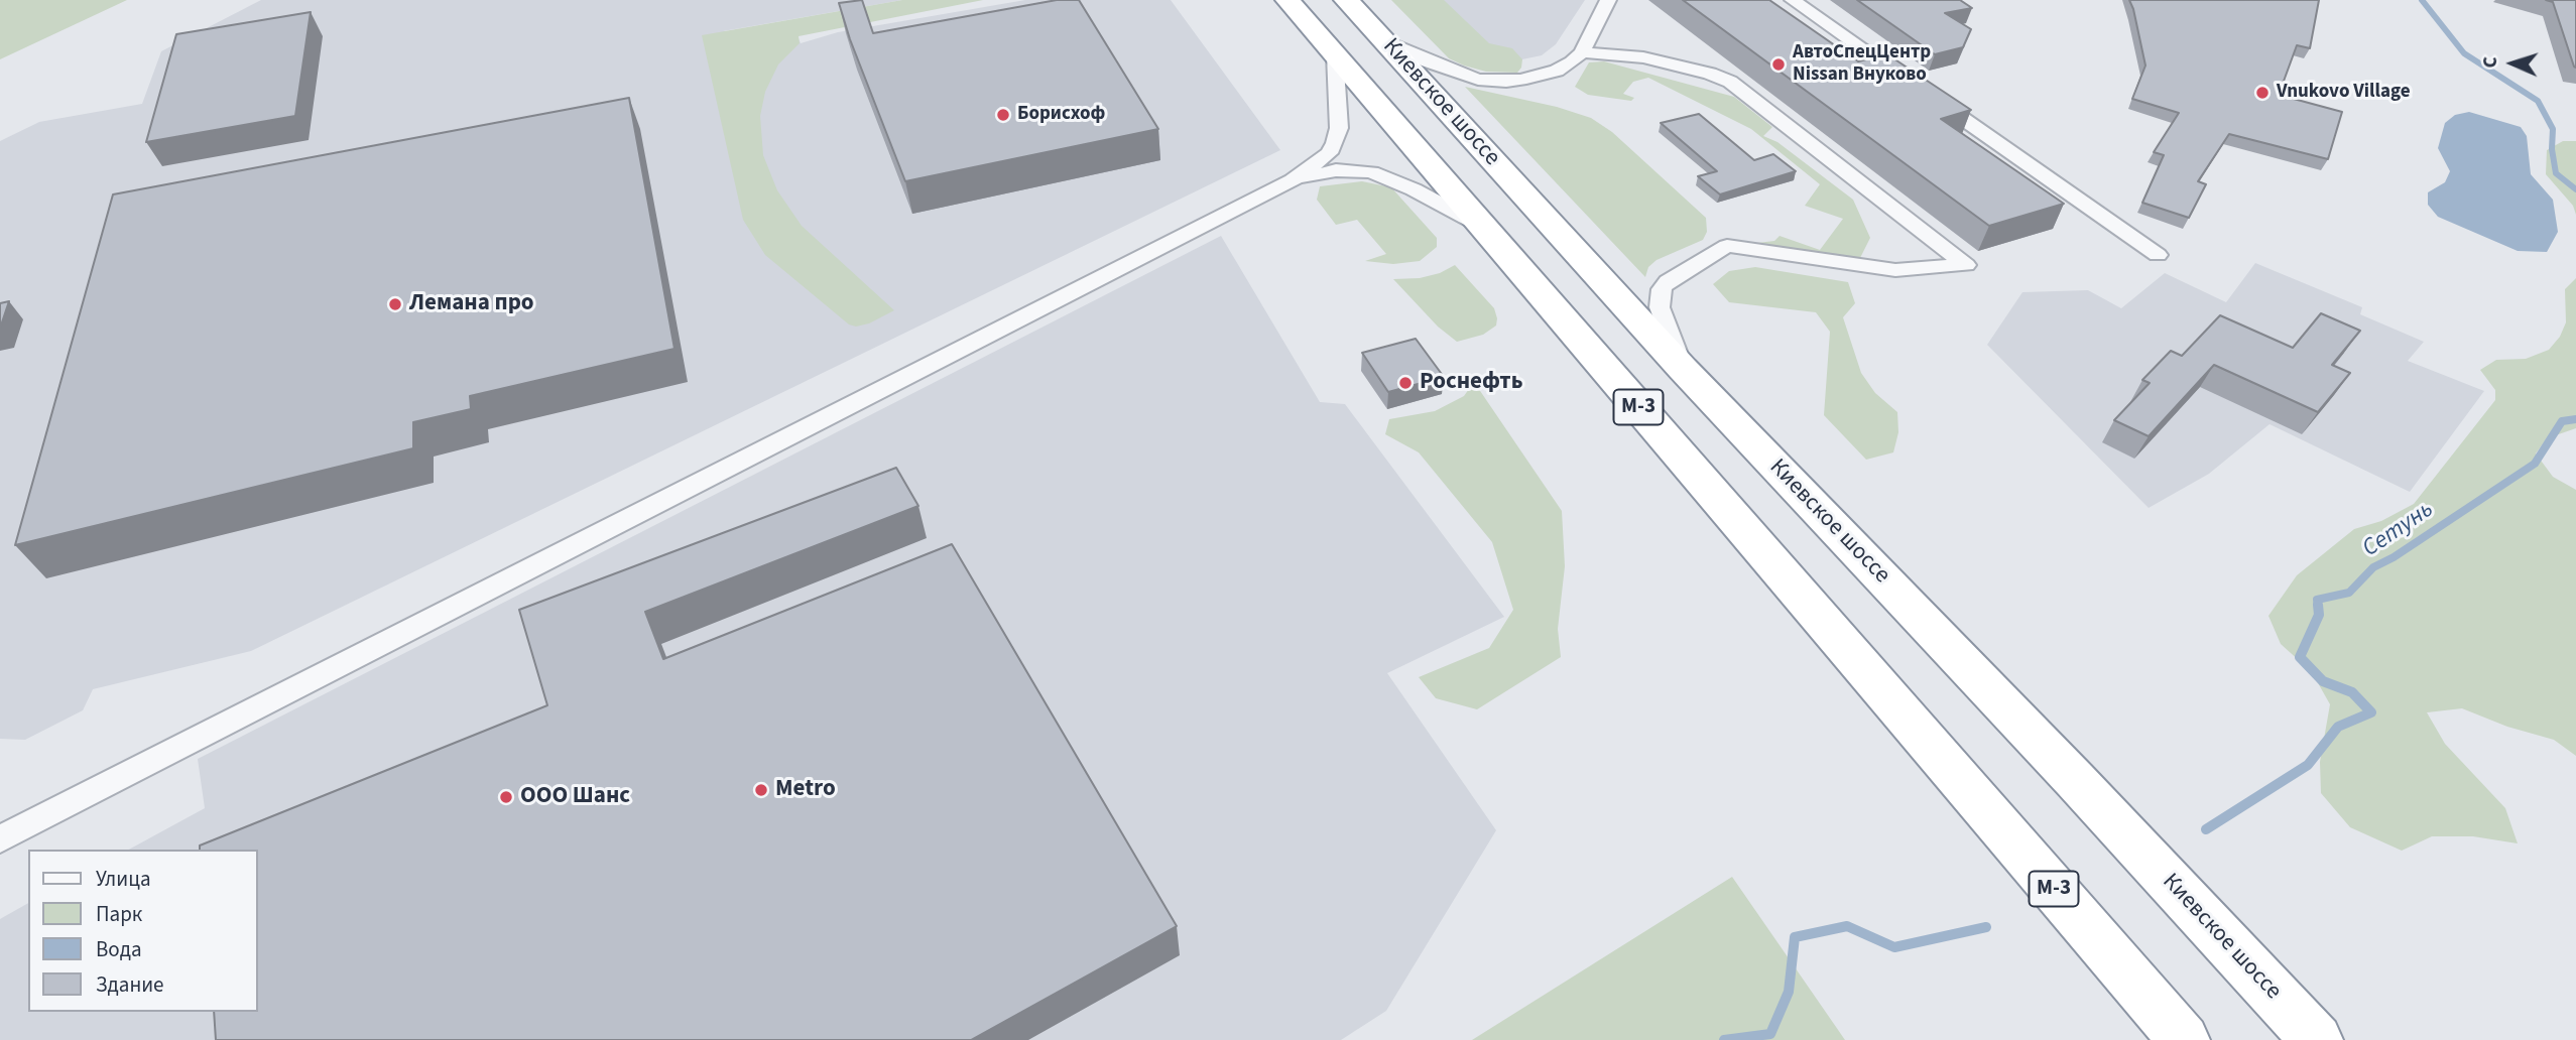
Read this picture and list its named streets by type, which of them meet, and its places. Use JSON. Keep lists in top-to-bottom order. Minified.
{"streets":{"highway":["Киевское шоссе","М-3"]},"water":["Сетунь"],"places":["АвтоСпецЦентр Nissan Внуково","Vnukovo Village","Борисхоф","Лемана про","Роснефть","Metro","ООО Шанс"],"legend":["Улица","Парк","Вода","Здание"],"north":"left"}
